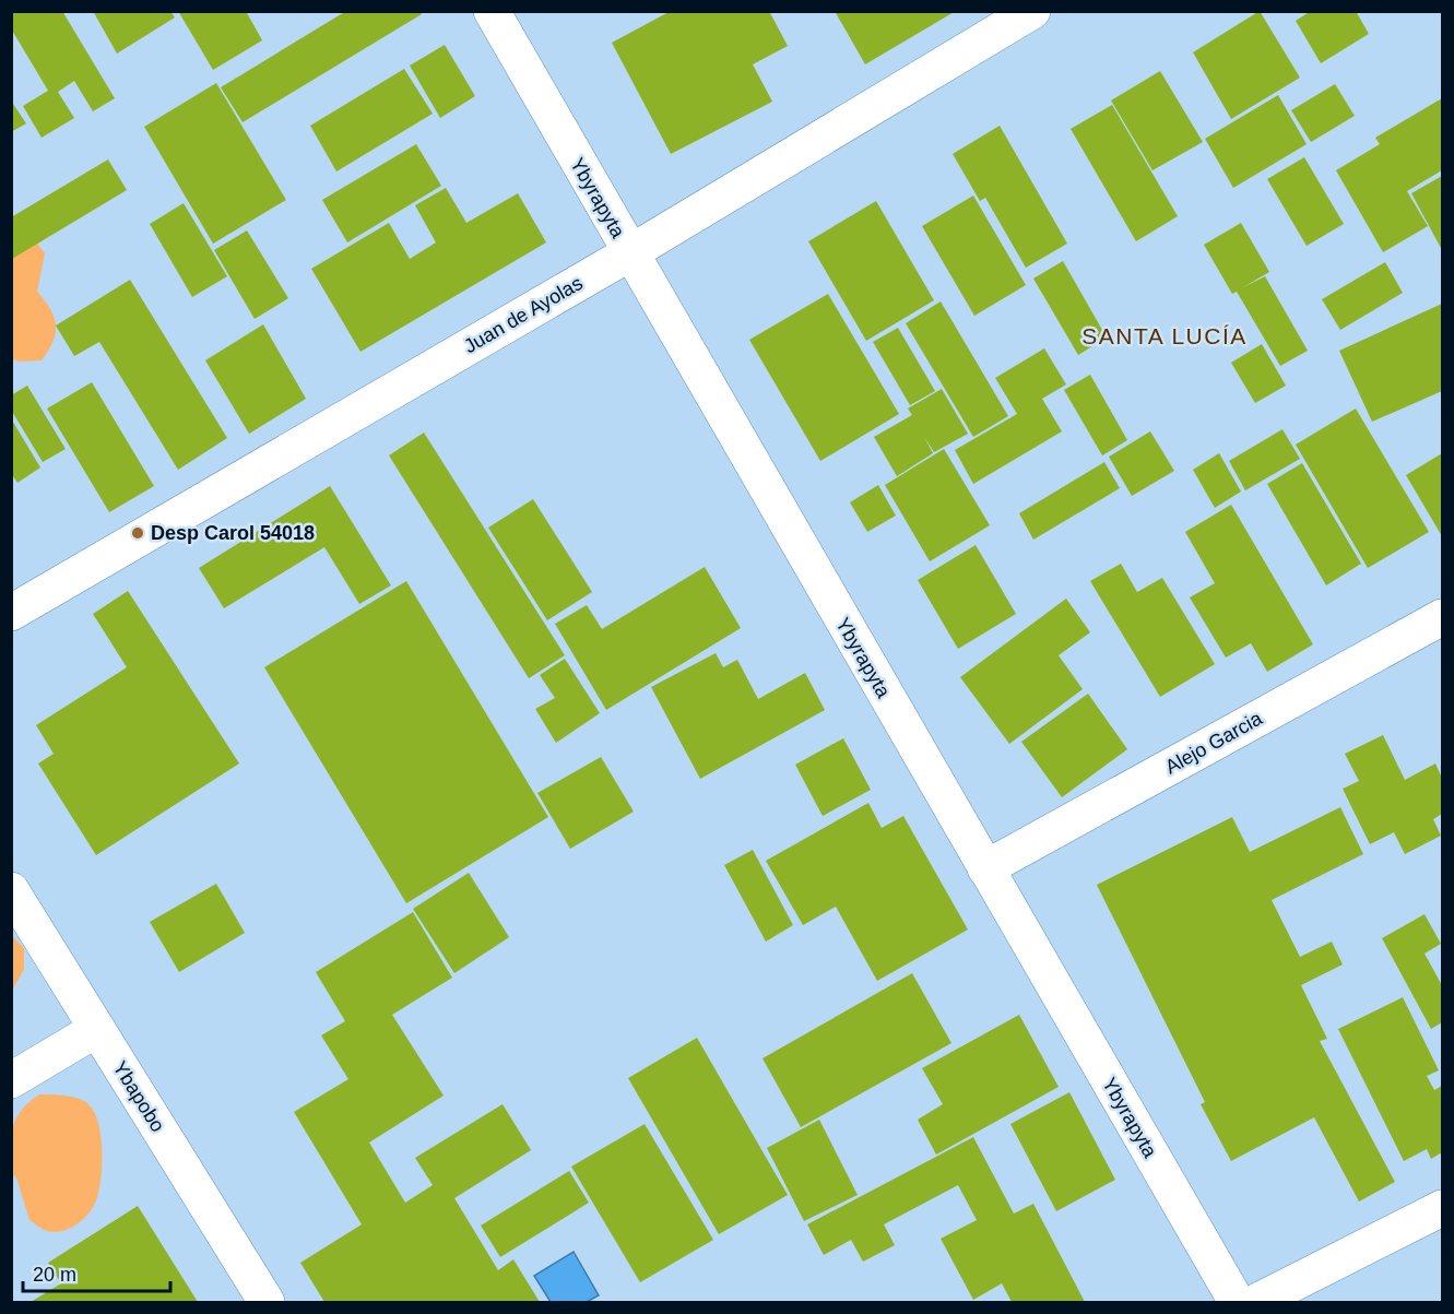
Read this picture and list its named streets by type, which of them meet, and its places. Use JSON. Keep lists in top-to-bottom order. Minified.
{"streets":{"street":["Ybyrapyta","Juan de Ayolas","Alejo Garcia","Ybapobo"]},"crossings":[["Ybyrapyta","Juan de Ayolas"],["Ybyrapyta","Alejo Garcia"]],"districts":["SANTA LUCÍA"],"places":["Desp Carol 54018"],"scale_bar":"20 m"}
